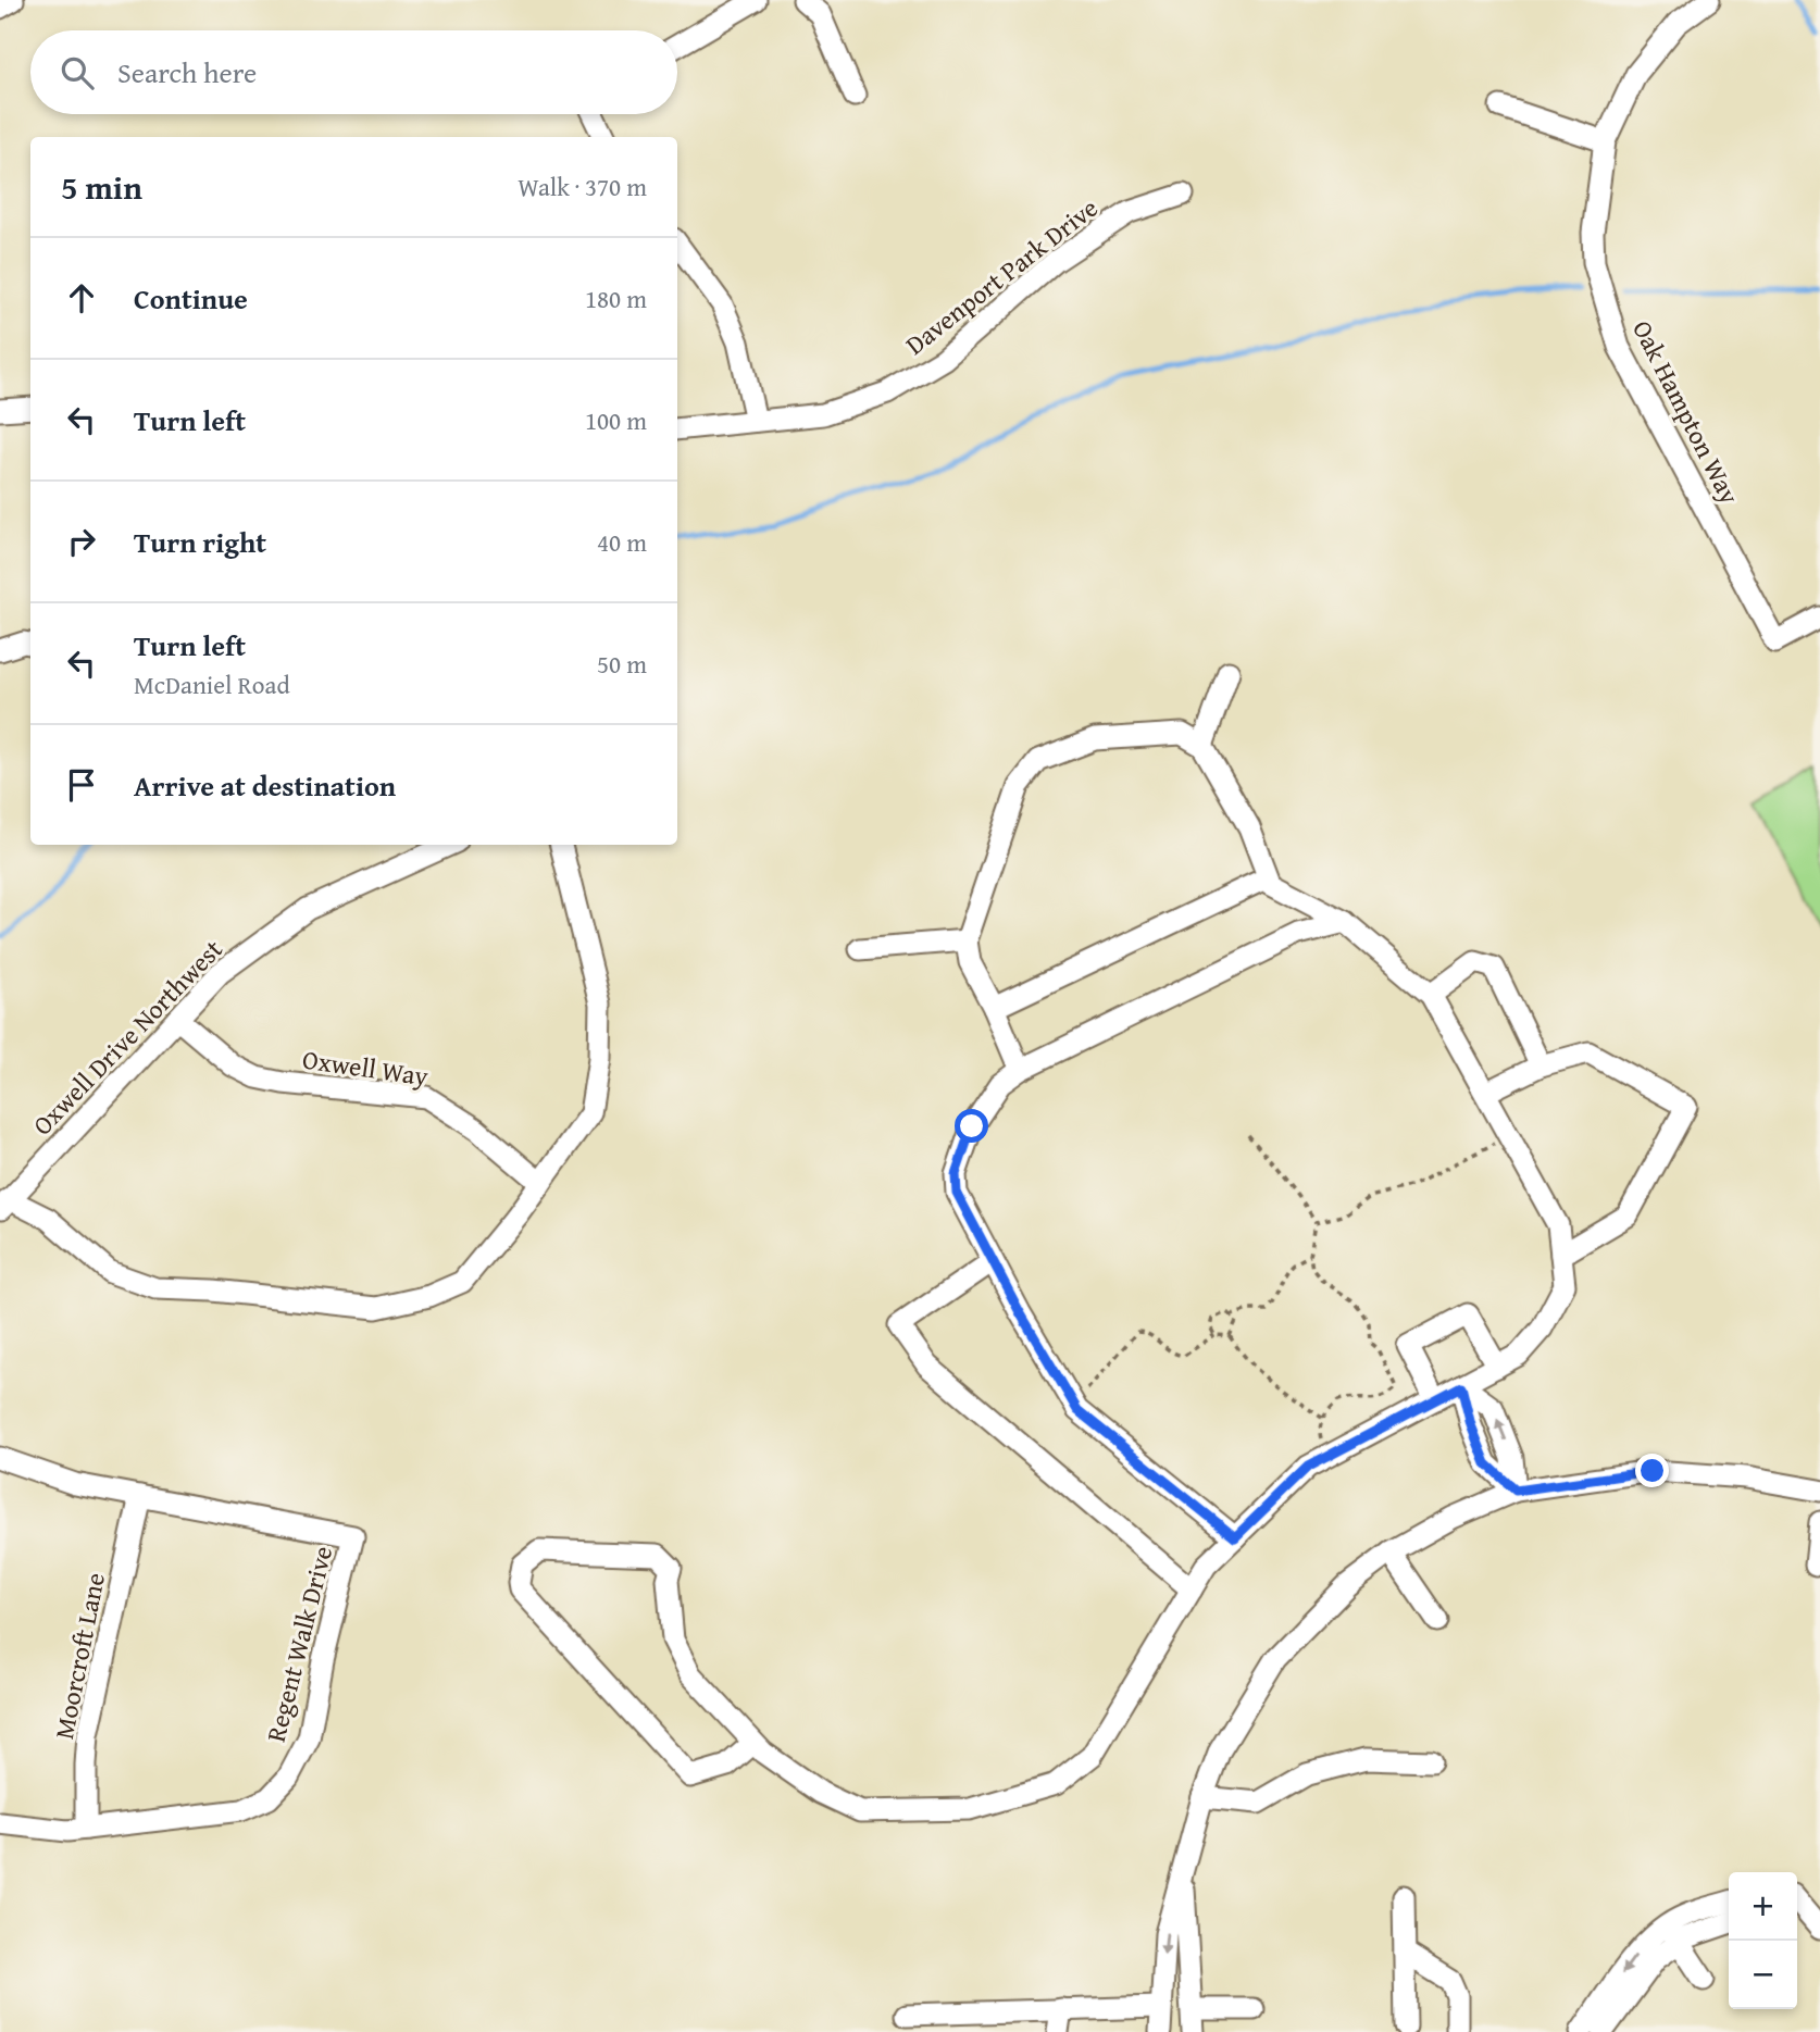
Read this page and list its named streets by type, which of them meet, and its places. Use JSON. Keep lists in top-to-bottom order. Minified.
{"streets":{"street":["Davenport Park Drive","Oak Hampton Way","Oxwell Drive Northwest","Oxwell Way","Regent Walk Drive","Moorcroft Lane"]},"crossings":[["Oxwell Drive Northwest","Oxwell Way"],["Regent Walk Drive","Moorcroft Lane"]],"page":{"search":"Search here","heading":["5 min","Walk · 370 m"],"list":[["Continue","180 m"],["Turn left","100 m"],["Turn right","40 m"],["Turn left","McDaniel Road","50 m"],"Arrive at destination"],"map_buttons":["+","−"]}}
